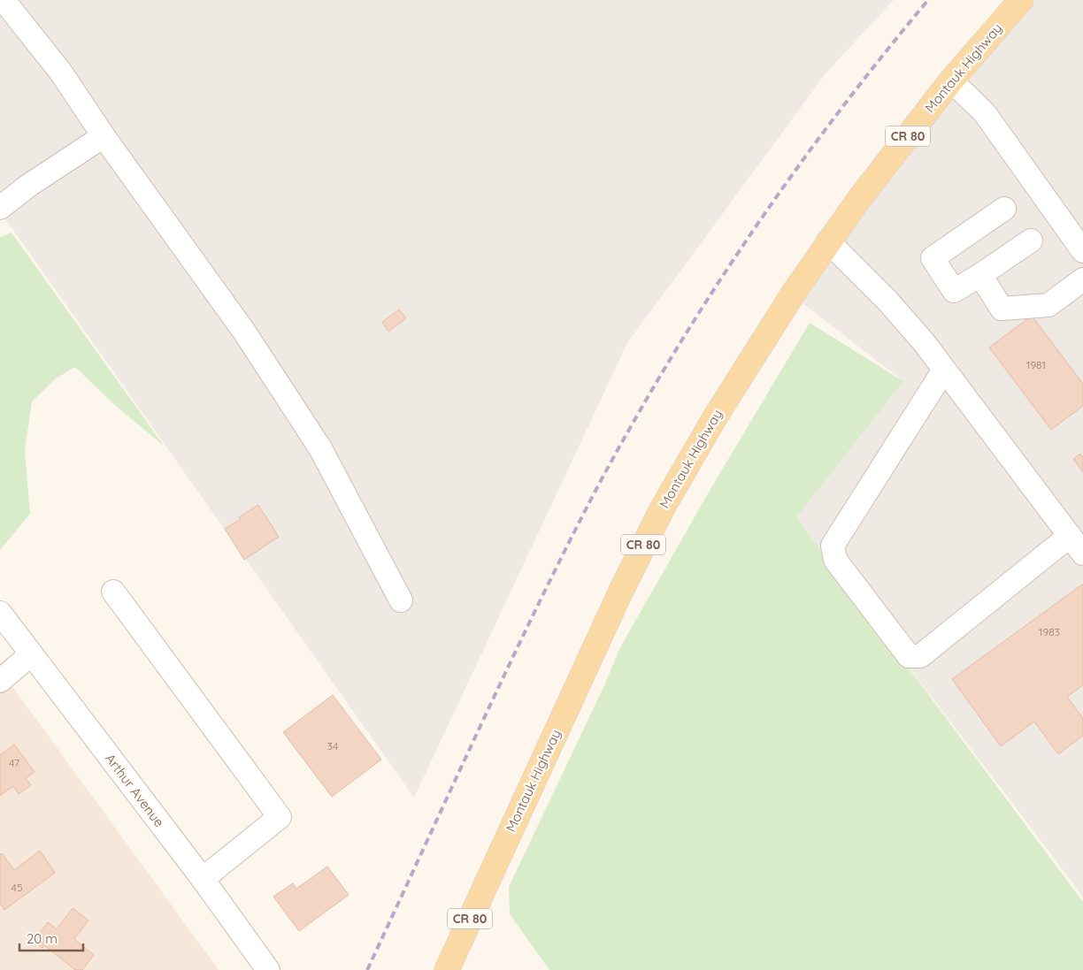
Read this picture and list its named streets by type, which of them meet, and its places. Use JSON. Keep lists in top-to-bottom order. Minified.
{"streets":{"main road":["Montauk Highway","CR 80"],"street":["Arthur Avenue"]},"house_numbers":["1981","1983","34","47","45"],"scale_bar":"20 m"}
